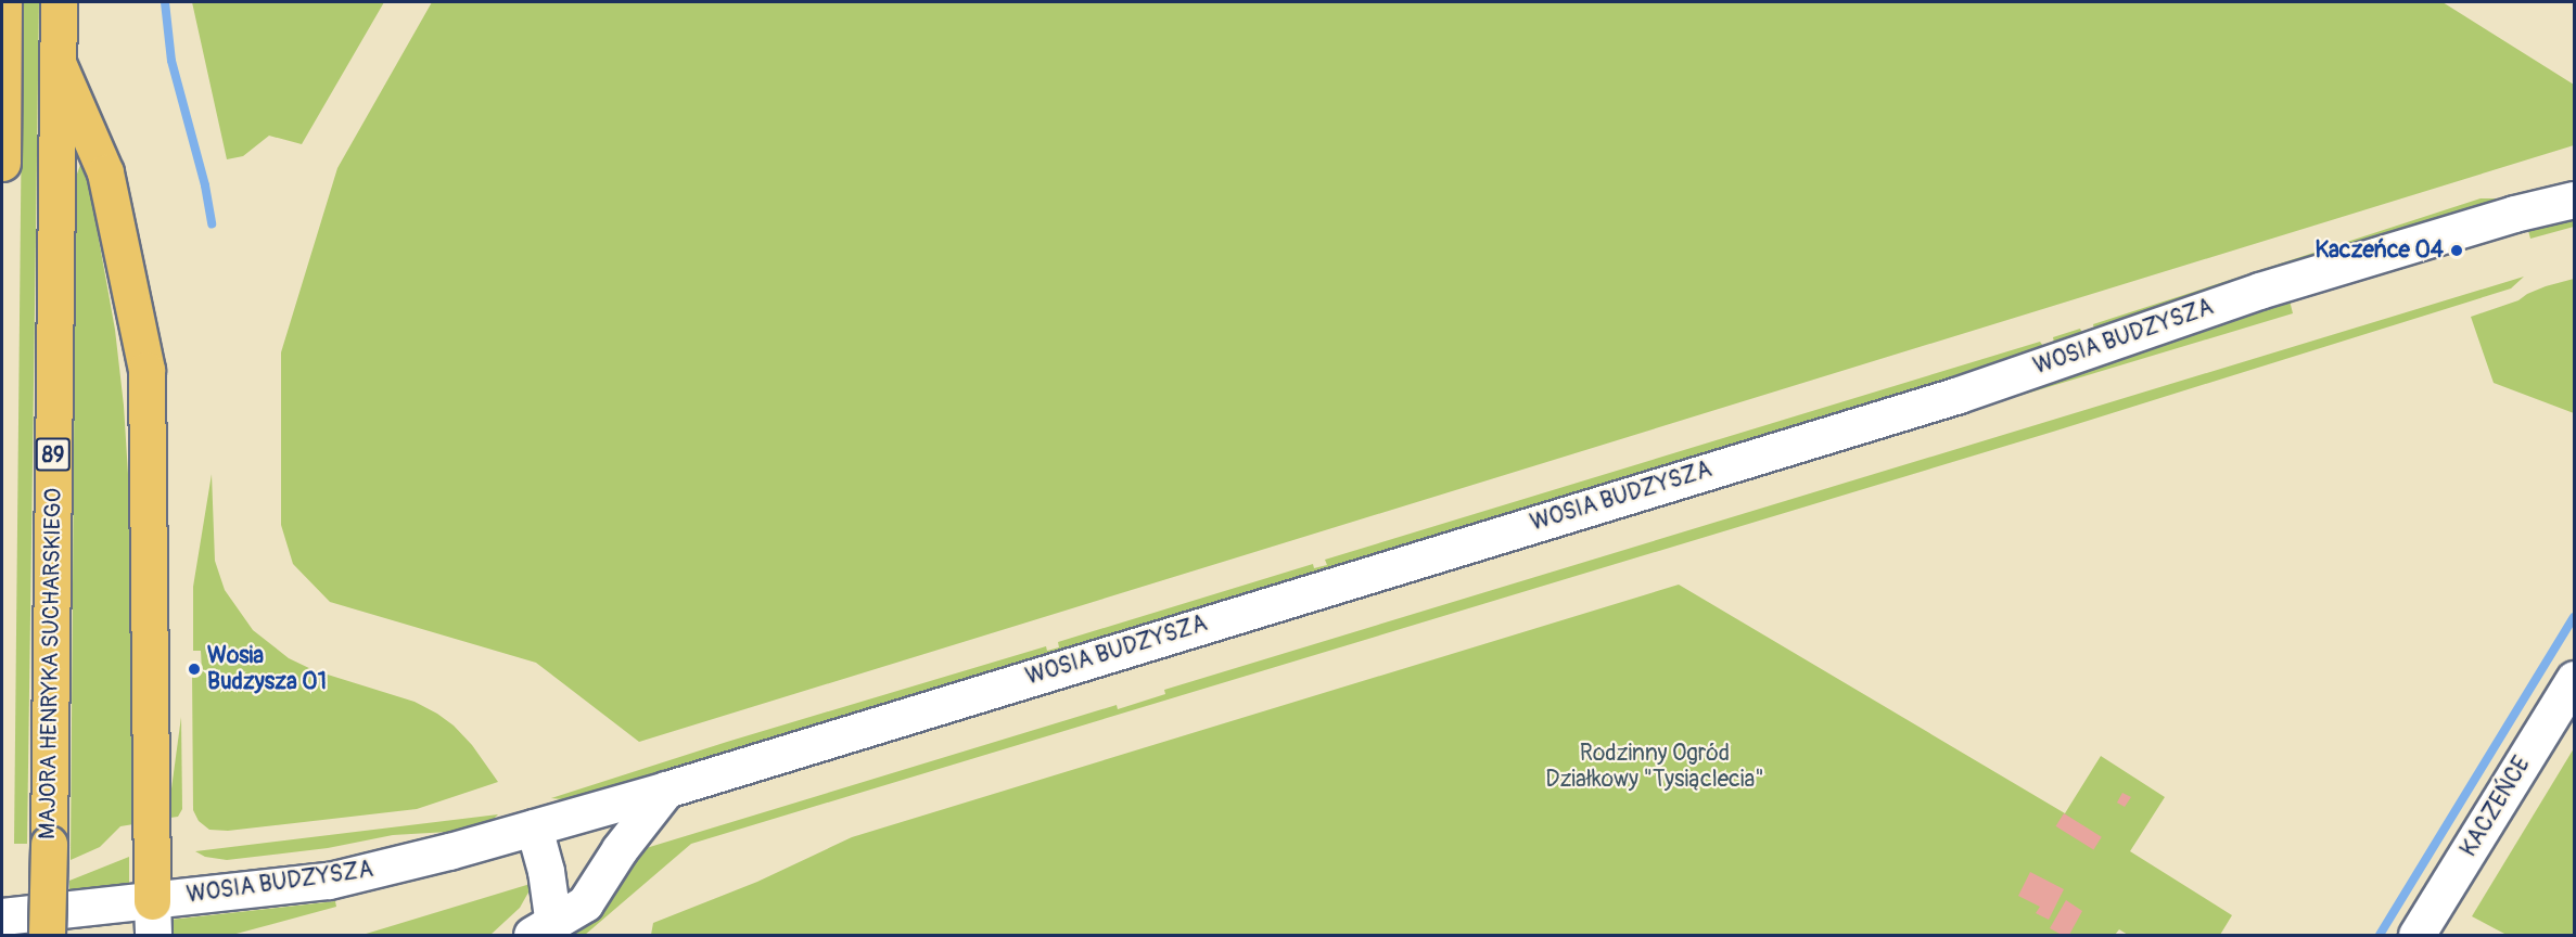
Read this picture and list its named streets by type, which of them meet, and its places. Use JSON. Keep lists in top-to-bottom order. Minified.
{"streets":{"highway":["89","MAJORA HENRYKA SUCHARSKIEGO"],"street":["WOSIA BUDZYSZA","KACZEŃCE"]},"parks":["Rodzinny Ogród Działkowy \"Tysiąclecia\""],"places":["Kaczeńce 04","Wosia Budzysza 01"]}
